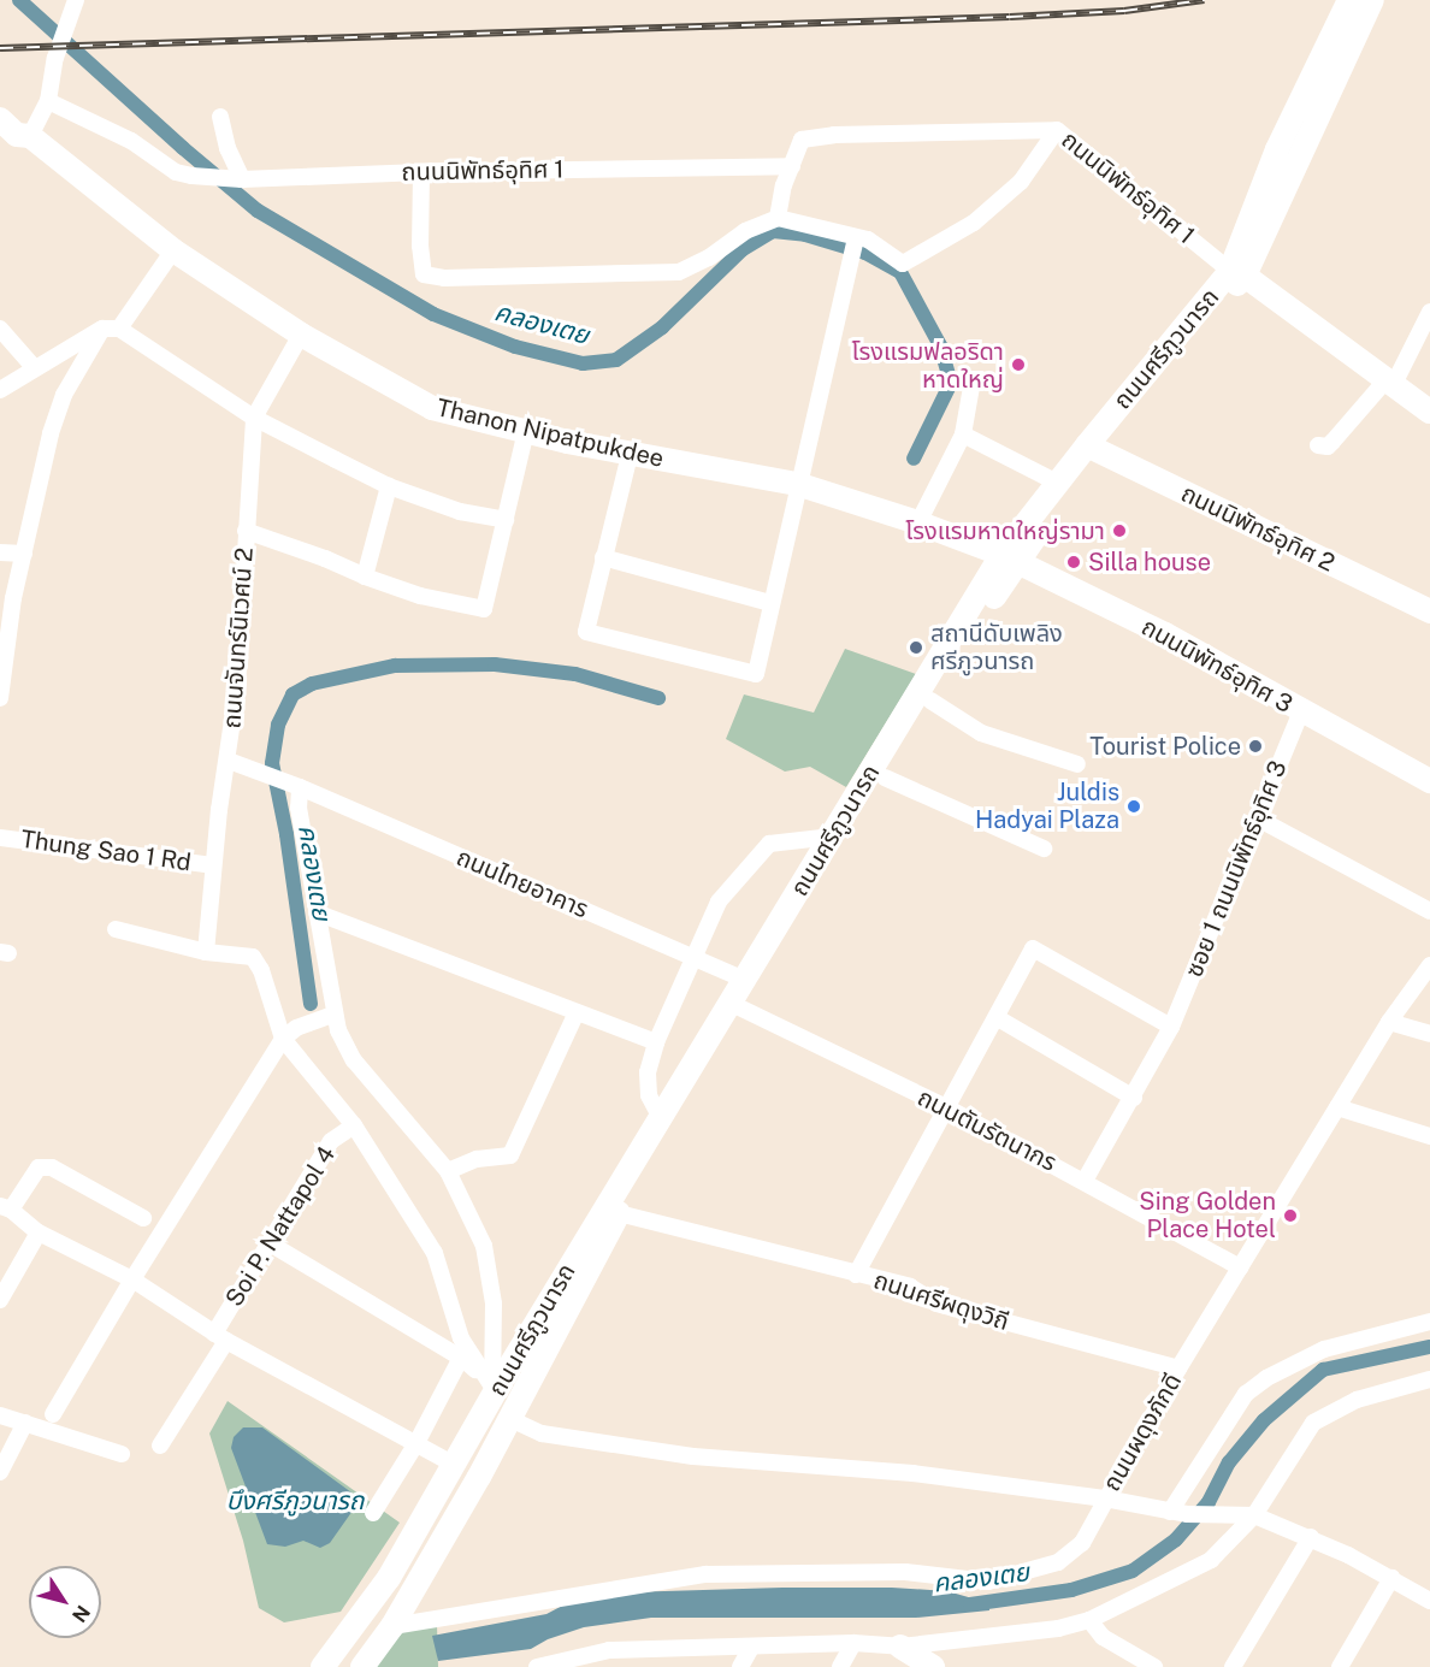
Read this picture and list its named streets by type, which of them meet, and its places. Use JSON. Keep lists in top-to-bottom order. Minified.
{"streets":{"main road":["ถนนนิพัทธ์อุทิศ 1","ถนนศรีภูวนารถ","Thanon Nipatpukdee","ถนนนิพัทธ์อุทิศ 2","ถนนนิพัทธ์อุทิศ 3"],"street":["ถนนจันทร์นิเวศน์ 2","Thung Sao 1 Rd","ซอย 1 ถนนนิพัทธ์อุทิศ 3","ถนนไทยอาคาร","ถนนตันรัตนากร","Soi P. Nattapol 4","ถนนศรีผดุงวิถี","ถนนผดุงภักดี"]},"crossings":[["ถนนนิพัทธ์อุทิศ 1","ถนนศรีภูวนารถ"],["ถนนศรีภูวนารถ","Thanon Nipatpukdee"],["ถนนศรีภูวนารถ","ถนนนิพัทธ์อุทิศ 2"],["ถนนศรีภูวนารถ","ถนนนิพัทธ์อุทิศ 3"],["ถนนศรีภูวนารถ","ถนนไทยอาคาร"],["ถนนศรีภูวนารถ","ถนนตันรัตนากร"],["ถนนศรีภูวนารถ","ถนนศรีผดุงวิถี"],["ถนนศรีภูวนารถ","ถนนผดุงภักดี"],["Thanon Nipatpukdee","ถนนจันทร์นิเวศน์ 2"],["Thanon Nipatpukdee","ถนนนิพัทธ์อุทิศ 3"],["ถนนจันทร์นิเวศน์ 2","Thung Sao 1 Rd"],["ถนนจันทร์นิเวศน์ 2","ถนนไทยอาคาร"],["ถนนนิพัทธ์อุทิศ 3","ซอย 1 ถนนนิพัทธ์อุทิศ 3"],["ซอย 1 ถนนนิพัทธ์อุทิศ 3","ถนนตันรัตนากร"],["ถนนตันรัตนากร","ถนนผดุงภักดี"],["ถนนศรีผดุงวิถี","ถนนผดุงภักดี"]],"water":["คลองเตย","บึงศรีภูวนารถ"],"places":["โรงแรมฟลอริดา หาดใหญ่","โรงแรมหาดใหญ่รามา","Silla house","สถานีดับเพลิง ศรีภูวนารถ","Tourist Police","Juldis Hadyai Plaza","Sing Golden Place Hotel"],"north":"bottom right"}
